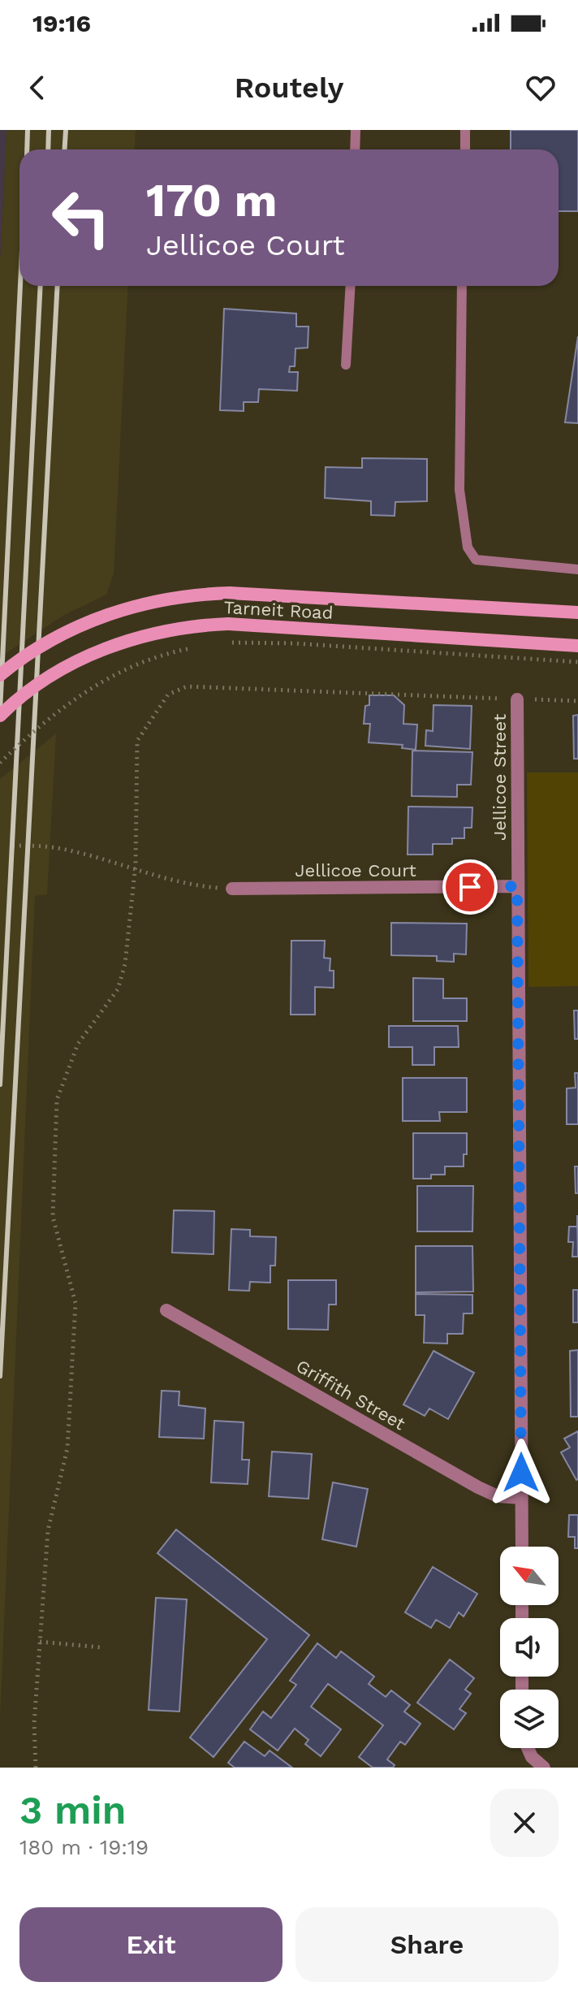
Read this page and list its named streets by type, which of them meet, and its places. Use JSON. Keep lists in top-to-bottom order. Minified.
{"streets":{"main road":["Tarneit Road"],"street":["Jellicoe Street","Jellicoe Court","Griffith Street"]},"crossings":[["Jellicoe Street","Jellicoe Court"],["Jellicoe Street","Griffith Street"]],"north":"top left","page":{"status":"19:16","header":"Routely","turn":["170 m","Jellicoe Court"],"heading":["3 min","180 m · 19:19"],"buttons":["Exit","Share"]}}
